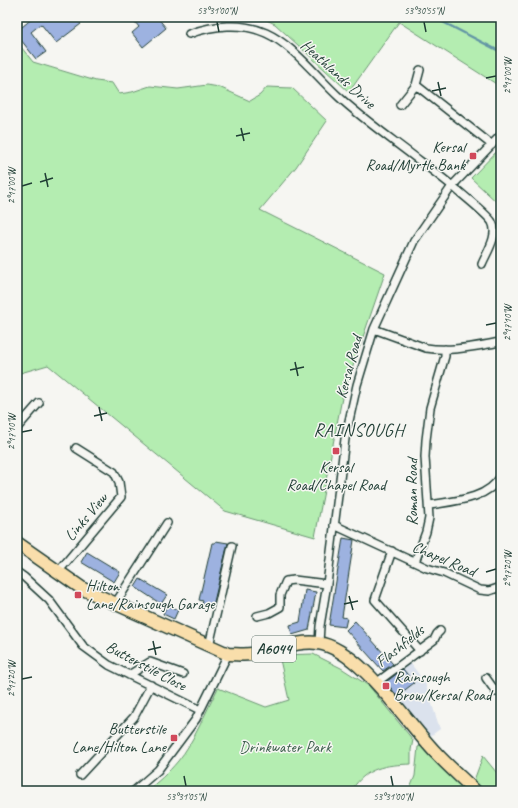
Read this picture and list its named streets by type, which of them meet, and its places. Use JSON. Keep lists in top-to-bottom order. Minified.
{"streets":{"main road":["A6044"],"street":["Heathlands Drive","Kersal Road","Roman Road","Links View","Chapel Road","Flashfields","Butterstile Close"]},"crossings":[["Heathlands Drive","Kersal Road"],["Kersal Road","Chapel Road"],["Kersal Road","A6044"],["Roman Road","Chapel Road"],["Links View","A6044"]],"districts":["RAINSOUGH"],"parks":["Drinkwater Park"],"places":{"transit":["Kersal Road/Myrtle Bank","Kersal Road/Chapel Road","Hilton Lane/Rainsough Garage","Rainsough Brow/Kersal Road","Butterstile Lane/Hilton Lane"]},"coordinates":["53°31'00\"N","53°30'55\"N","2°17'00\"W","2°17'10\"W","2°17'20\"W","53°31'05\"N"]}
